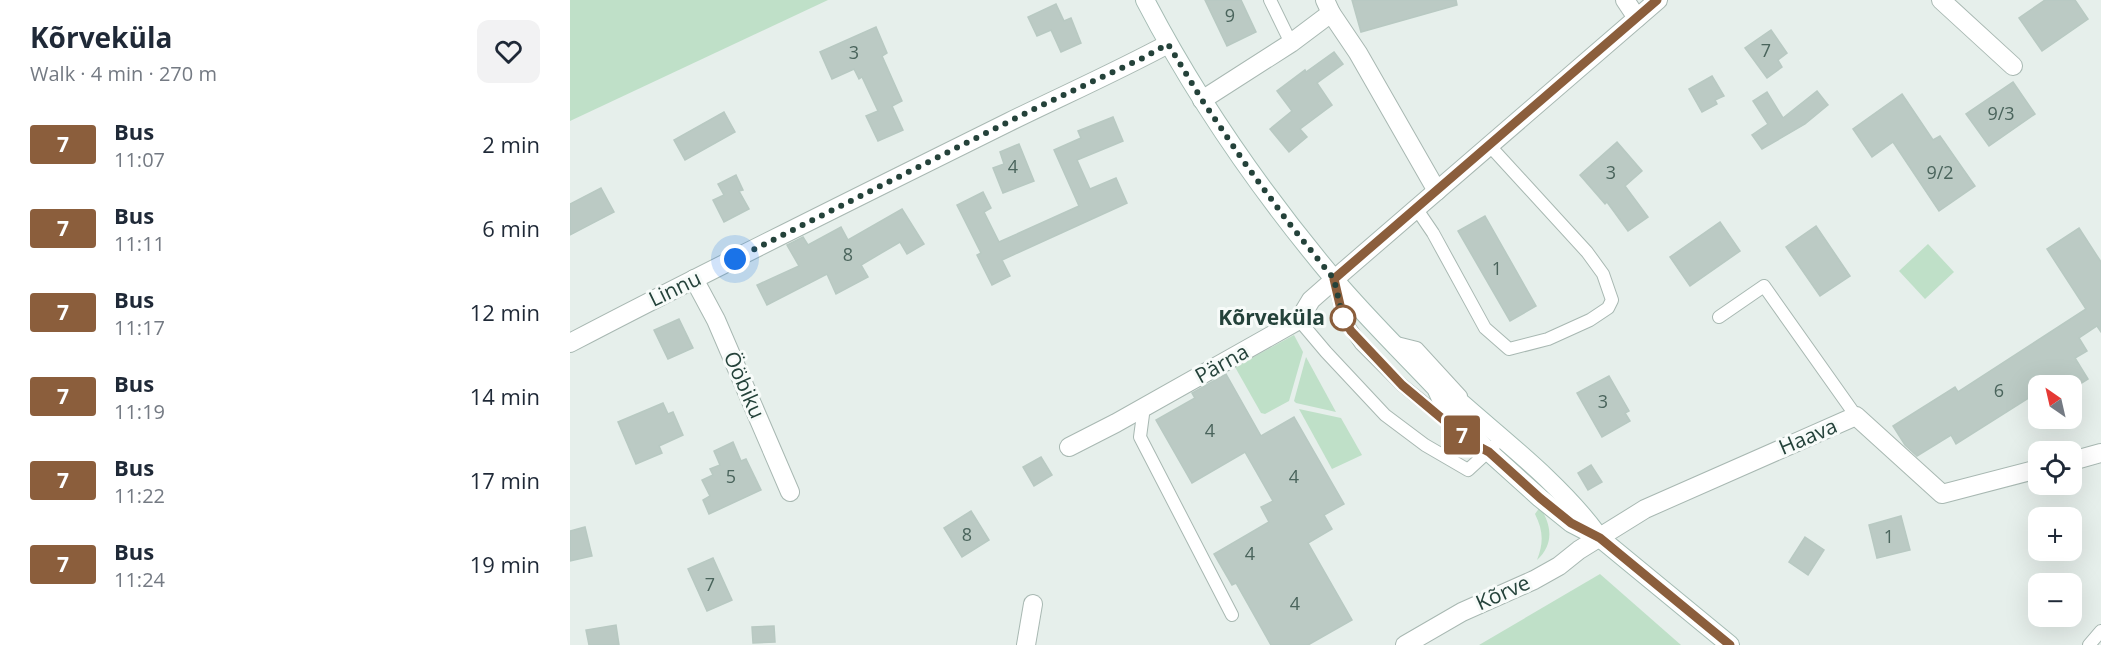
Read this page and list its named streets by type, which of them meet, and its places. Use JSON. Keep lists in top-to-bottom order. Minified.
{"streets":{"street":["Linnu","Pärna","Ööbiku","Haava","Kõrve"]},"crossings":[["Linnu","Ööbiku"],["Haava","Kõrve"]],"places":["Kõrveküla"],"lines":["bus line 7"],"house_numbers":["9","7","3","9/3","4","3","9/2","8","1","6","3","4","5","4","8","1","4","7","4"],"north":"top left","page":{"heading":["Kõrveküla","Walk · 4 min · 270 m"],"on_map":"7","list":[{"mark":"7","name":"Bus","note":"11:07","value":"2 min"},{"mark":"7","name":"Bus","note":"11:11","value":"6 min"},{"mark":"7","name":"Bus","note":"11:17","value":"12 min"},{"mark":"7","name":"Bus","note":"11:19","value":"14 min"},{"mark":"7","name":"Bus","note":"11:22","value":"17 min"},{"mark":"7","name":"Bus","note":"11:24","value":"19 min"}],"map_buttons":["+","−"]}}
